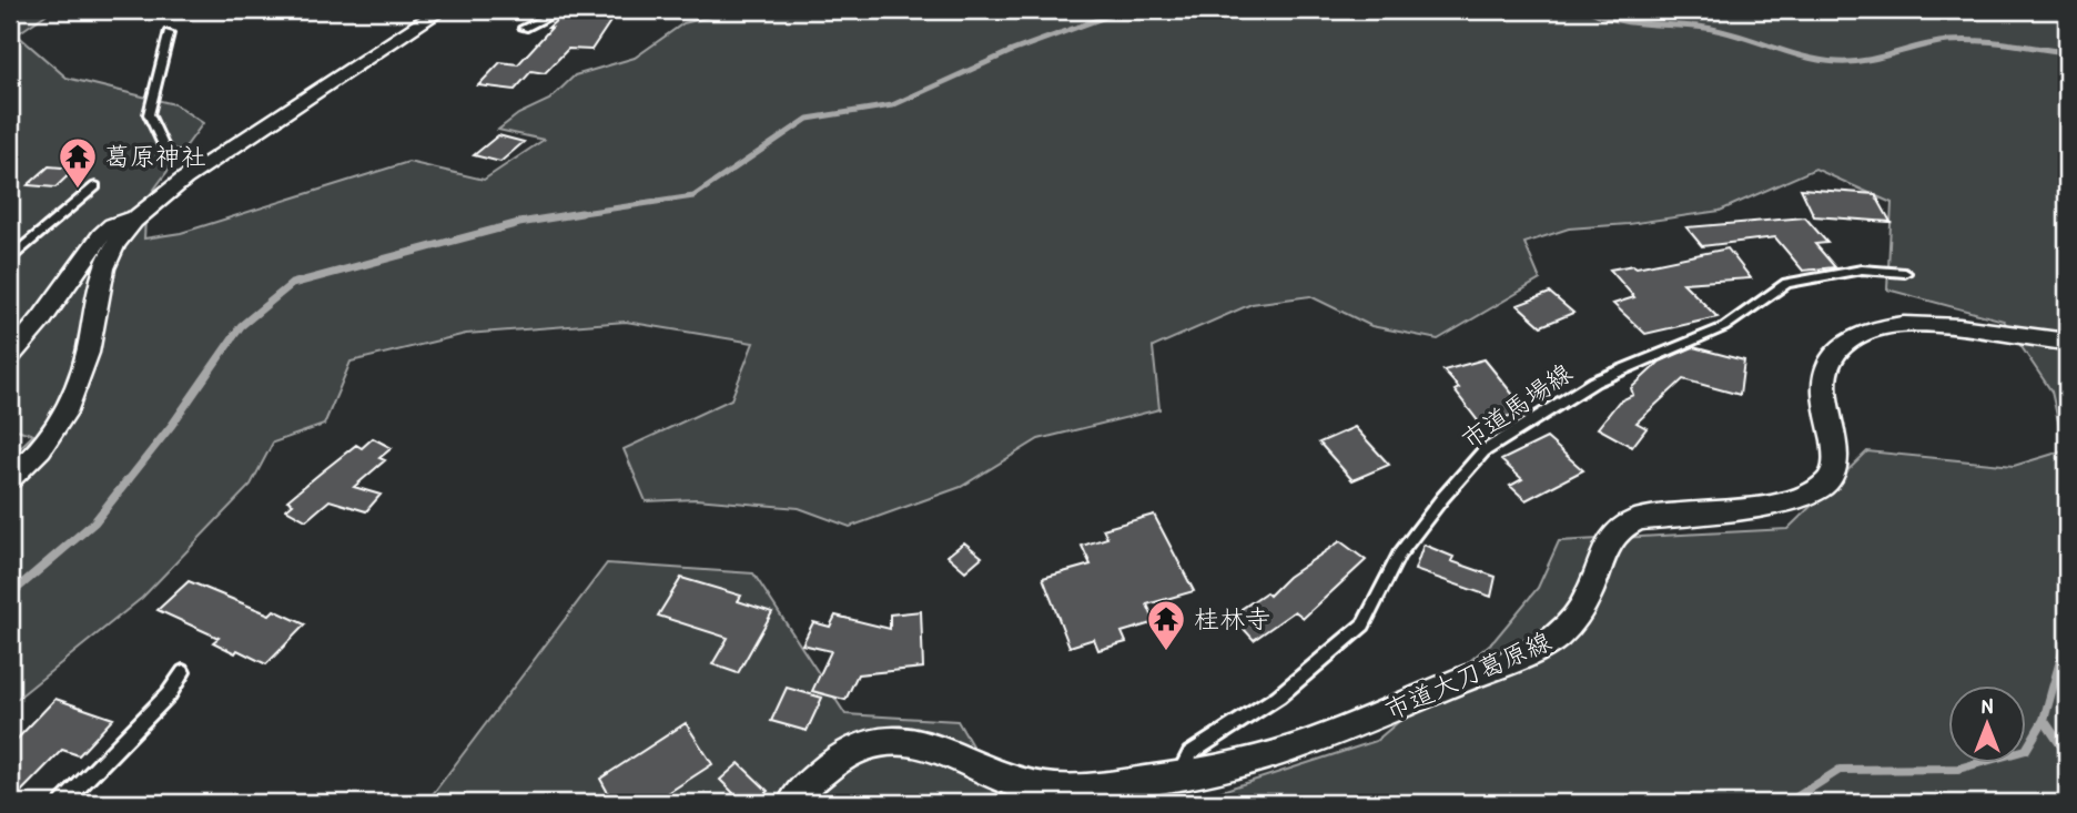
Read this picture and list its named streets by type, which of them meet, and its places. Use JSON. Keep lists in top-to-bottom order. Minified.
{"streets":{"street":["市道大刀葛原線"],"lane":["市道馬場線"]},"crossings":[["市道馬場線","市道大刀葛原線"]],"places":{"temple":["葛原神社","桂林寺"]},"north":"top"}
